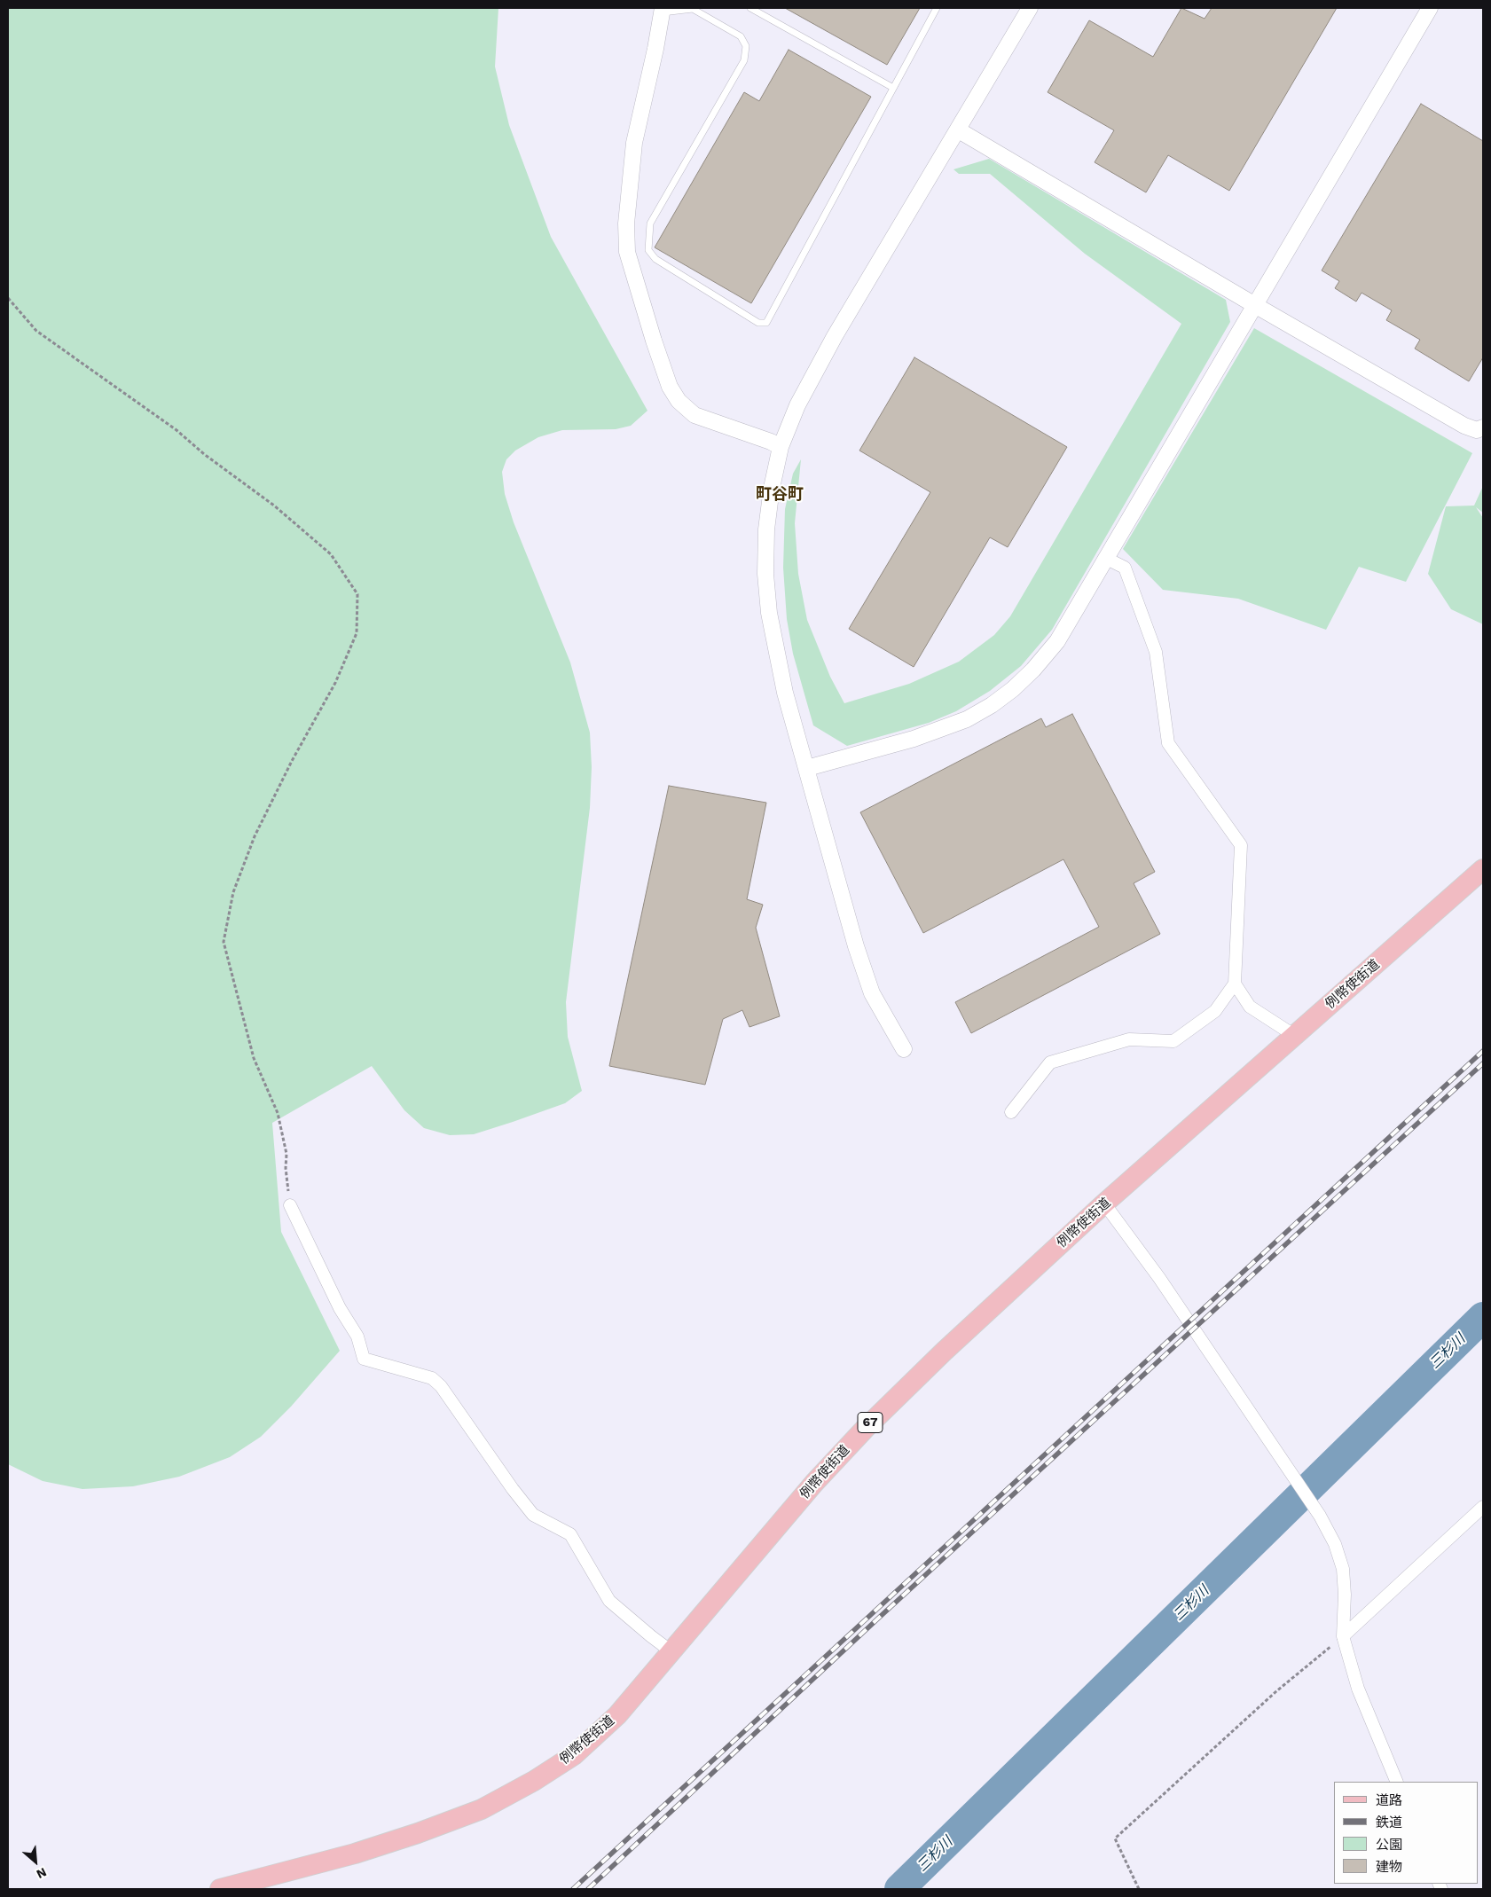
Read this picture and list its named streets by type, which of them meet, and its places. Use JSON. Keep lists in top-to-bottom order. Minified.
{"streets":{"main road":["例幣使街道","67"]},"districts":["町谷町"],"water":["三杉川"],"legend":["道路","鉄道","公園","建物"],"north":"bottom right"}
